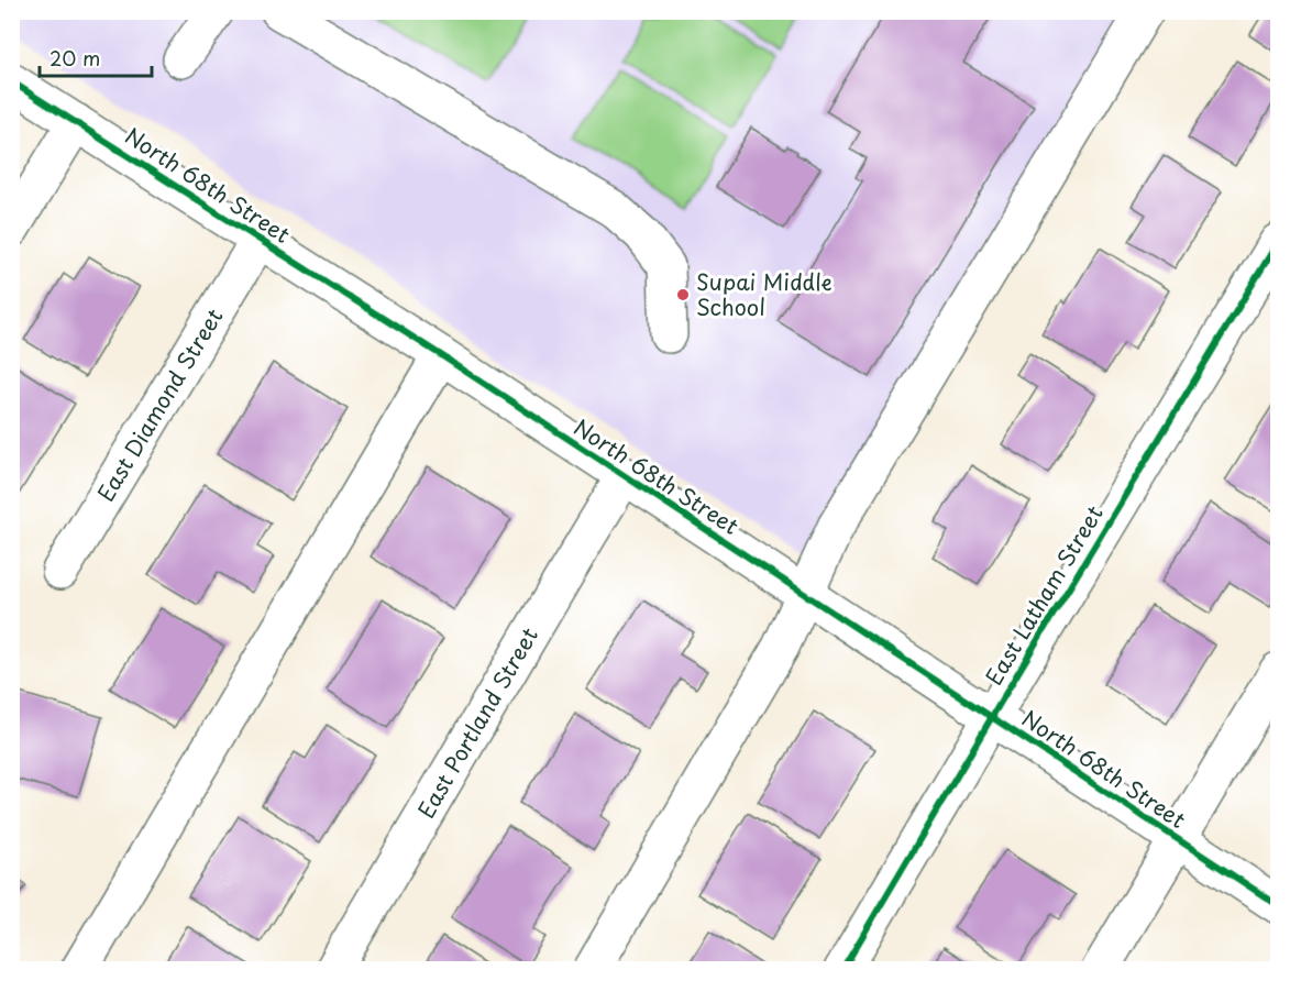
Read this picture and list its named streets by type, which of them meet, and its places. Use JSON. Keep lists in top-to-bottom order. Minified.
{"streets":{"street":["North 68th Street","East Diamond Street","East Latham Street","East Portland Street"]},"crossings":[["North 68th Street","East Diamond Street"],["North 68th Street","East Latham Street"],["North 68th Street","East Portland Street"]],"places":["Supai Middle School"],"scale_bar":"20 m"}
